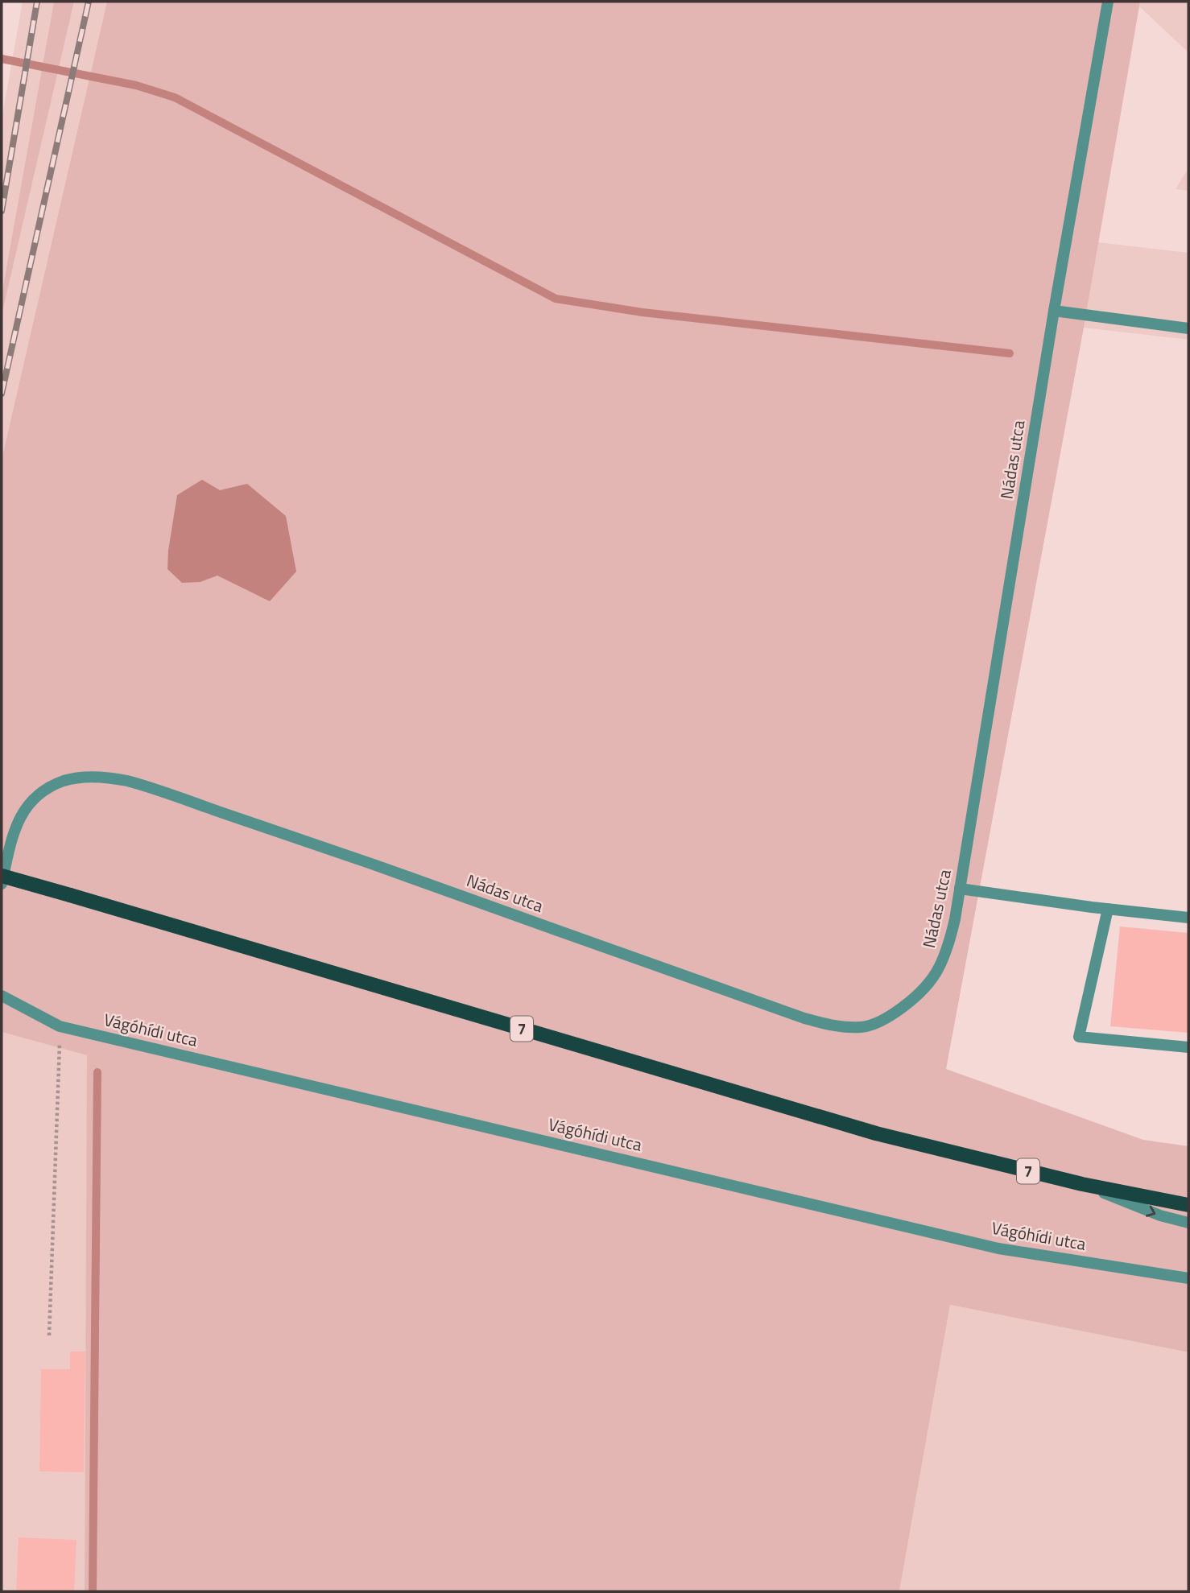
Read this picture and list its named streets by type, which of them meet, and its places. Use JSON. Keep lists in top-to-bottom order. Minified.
{"streets":{"main road":["7"],"street":["Nádas utca","Vágóhídi utca"]}}
